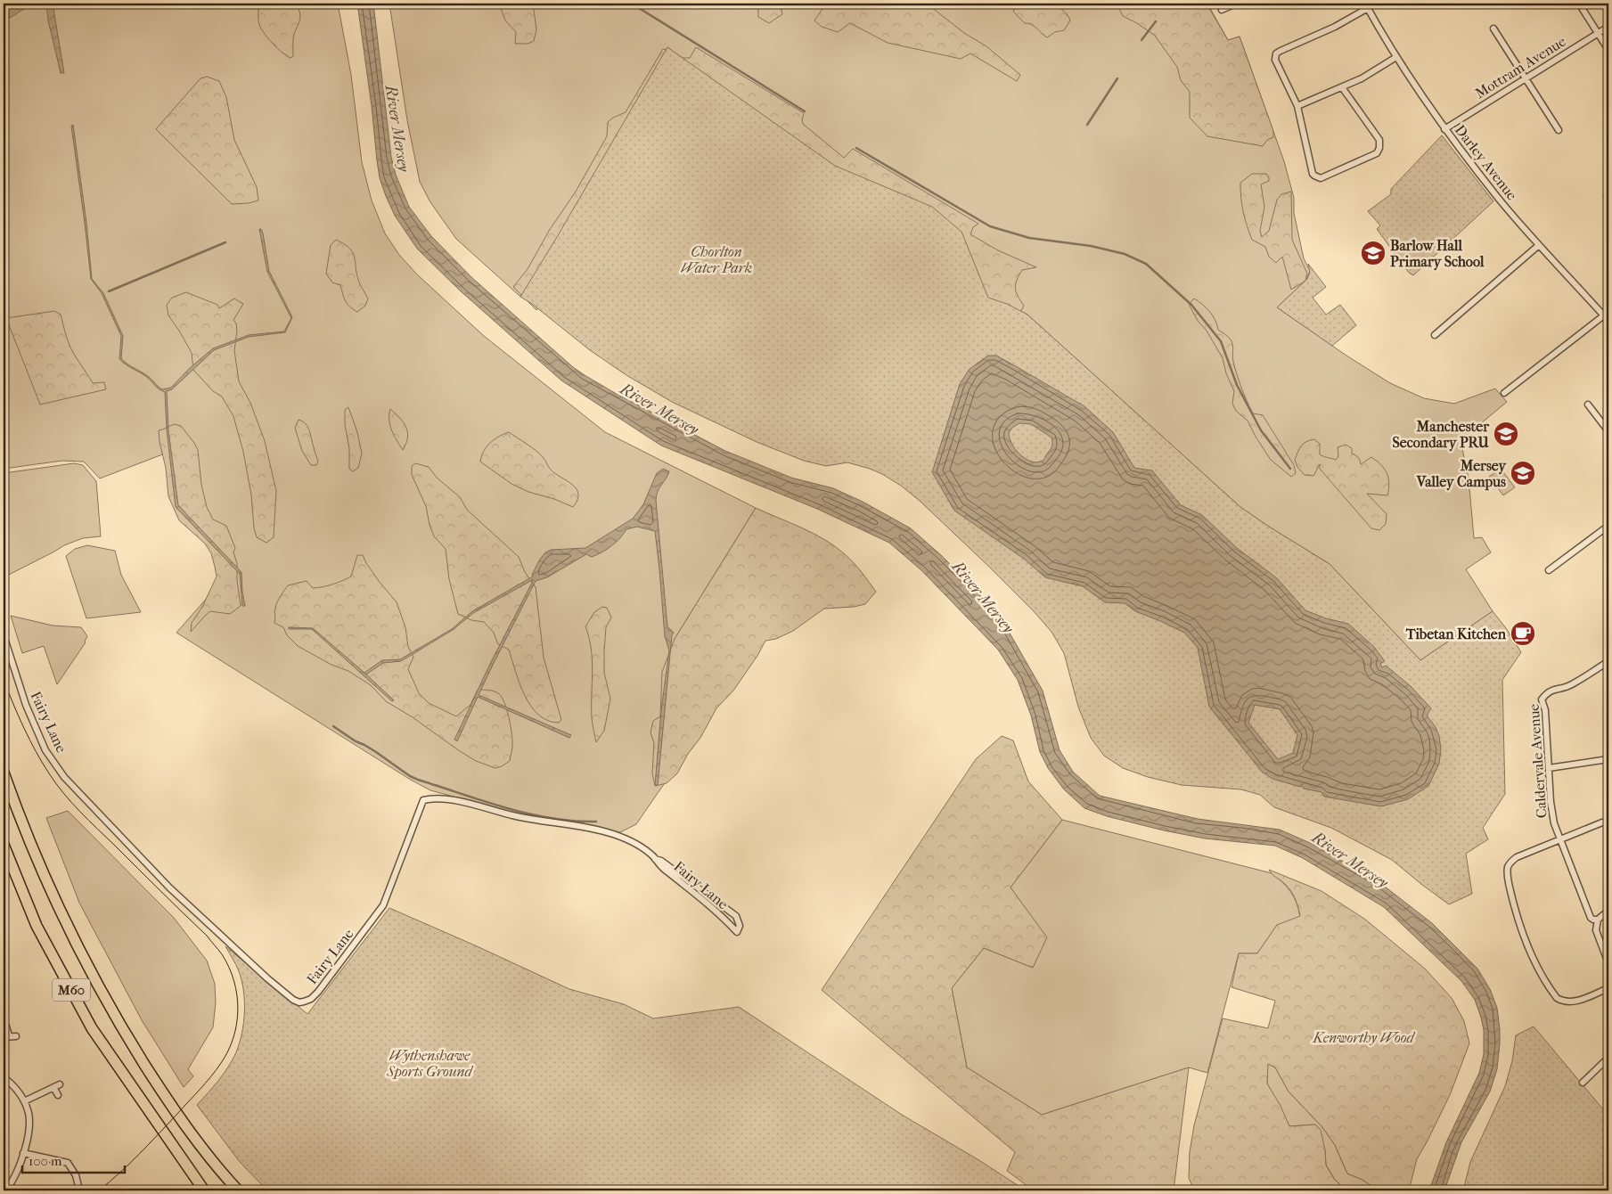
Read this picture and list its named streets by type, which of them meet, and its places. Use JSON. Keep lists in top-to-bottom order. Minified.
{"streets":{"highway":["M60"],"street":["Mottram Avenue","Darley Avenue","Fairy Lane","Caldervale Avenue"]},"crossings":[["Mottram Avenue","Darley Avenue"]],"water":["River Mersey"],"parks":["Chorlton Water Park","Kenworthy Wood","Wythenshawe Sports Ground"],"places":{"school or university":["Barlow Hall Primary School","Manchester Secondary PRU","Mersey Valley Campus"],"cafe":["Tibetan Kitchen"]},"scale_bar":"100 m"}
